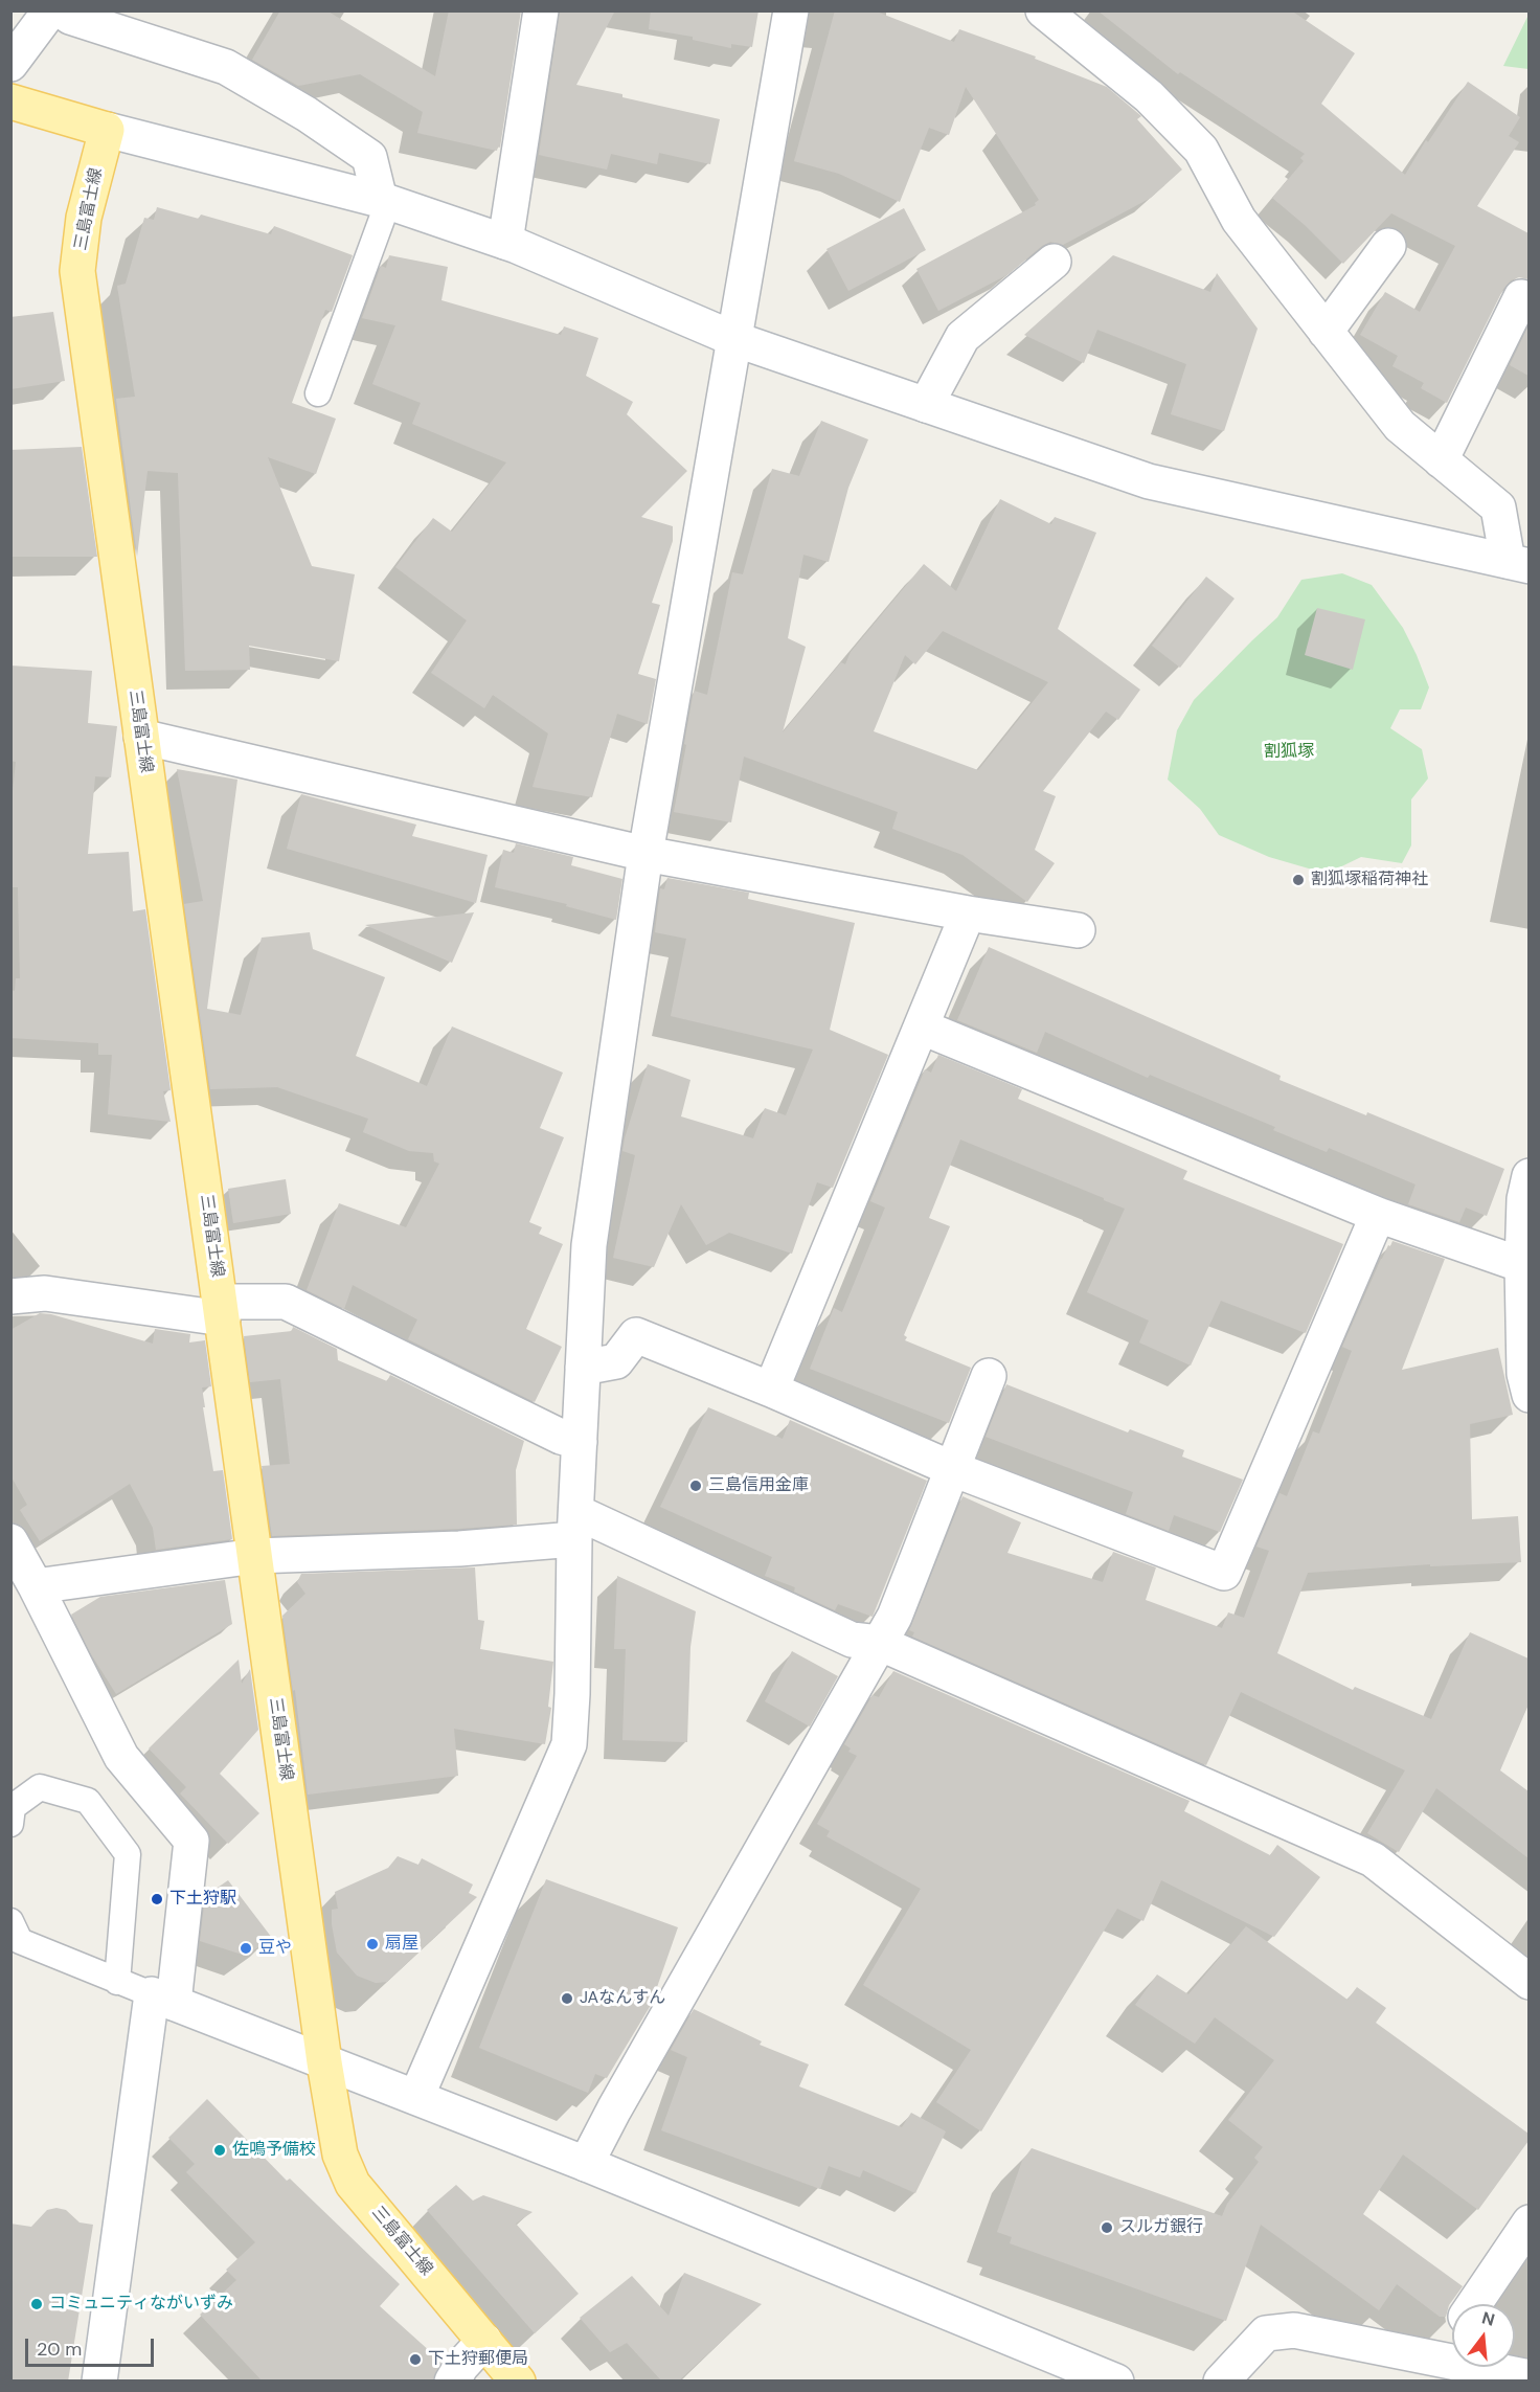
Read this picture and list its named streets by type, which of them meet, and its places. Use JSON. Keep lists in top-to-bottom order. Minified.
{"streets":{"main road":["三島富士線"]},"parks":["割狐塚"],"places":["割狐塚稲荷神社","三島信用金庫","下土狩駅","扇屋","豆や","JAなんすん","佐鳴予備校","スルガ銀行","コミュニティながいずみ","下土狩郵便局"],"scale_bar":"20 m","north":"top"}
